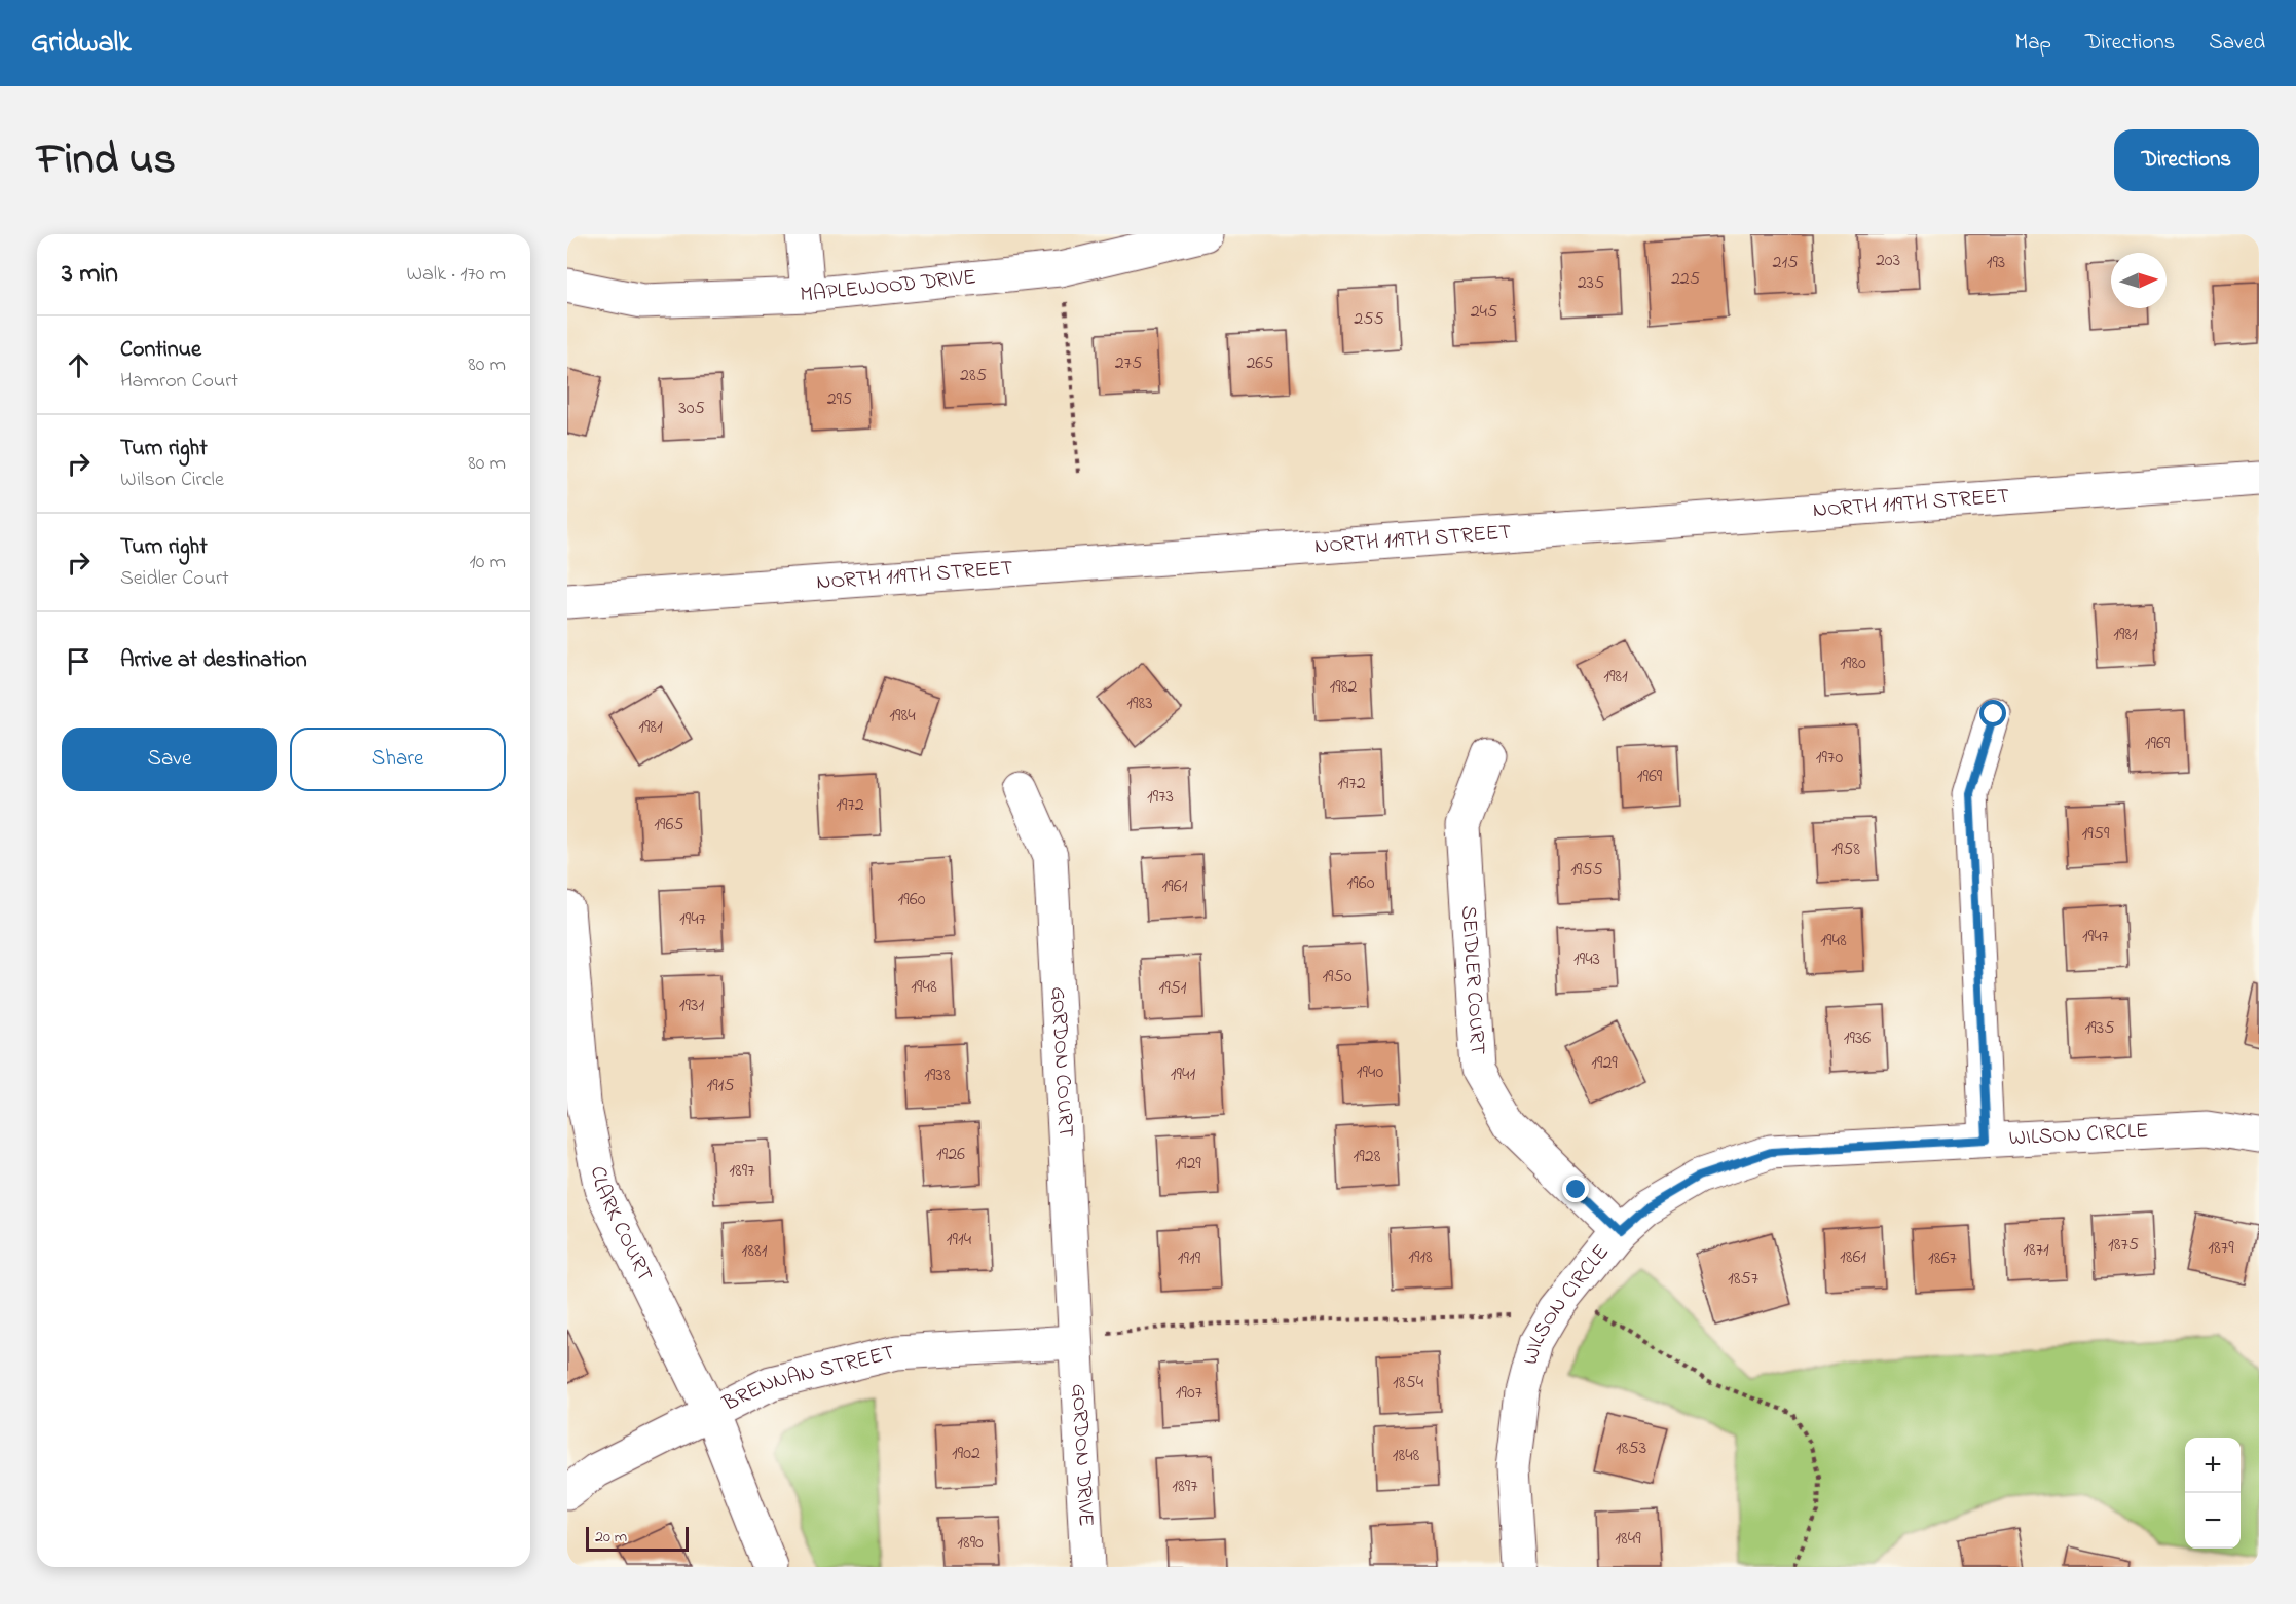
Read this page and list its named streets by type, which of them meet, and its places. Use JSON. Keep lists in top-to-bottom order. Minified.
{"streets":{"street":["MAPLEWOOD DRIVE","NORTH 119TH STREET","SEIDLER COURT","GORDON COURT","WILSON CIRCLE","CLARK COURT","BRENNAN STREET","GORDON DRIVE"]},"crossings":[["SEIDLER COURT","WILSON CIRCLE"],["GORDON COURT","BRENNAN STREET"],["GORDON COURT","GORDON DRIVE"],["CLARK COURT","BRENNAN STREET"],["BRENNAN STREET","GORDON DRIVE"]],"house_numbers":["203","215","193","225","235","245","255","275","265","285","295","305","1981","1980","1981","1982","1983","1984","1981","1969","1970","1969","1972","1973","1972","1965","1959","1958","1955","1960","1961","1960","1947","1947","1948","1943","1950","1948","1951","1931","1935","1936","1929","1940","1941","1938","1915","1926","1928","1929","1897","1914","1875","1879","1871","1881","1918","1861","1919","1867","1857","1854","1907","1853","1902","1848","1897","1849","1890"],"scale_bar":"20 m","north":"right","page":{"header":"Gridwalk","nav":["Map","Directions","Saved"],"title":"Find us","buttons":["Directions",["Save","Share"]],"heading":["3 min","Walk · 170 m"],"list":[["Continue","Hamron Court","80 m"],["Turn right","Wilson Circle","80 m"],["Turn right","Seidler Court","10 m"],"Arrive at destination"],"map_buttons":["+","−"],"scale":"20 m"}}
